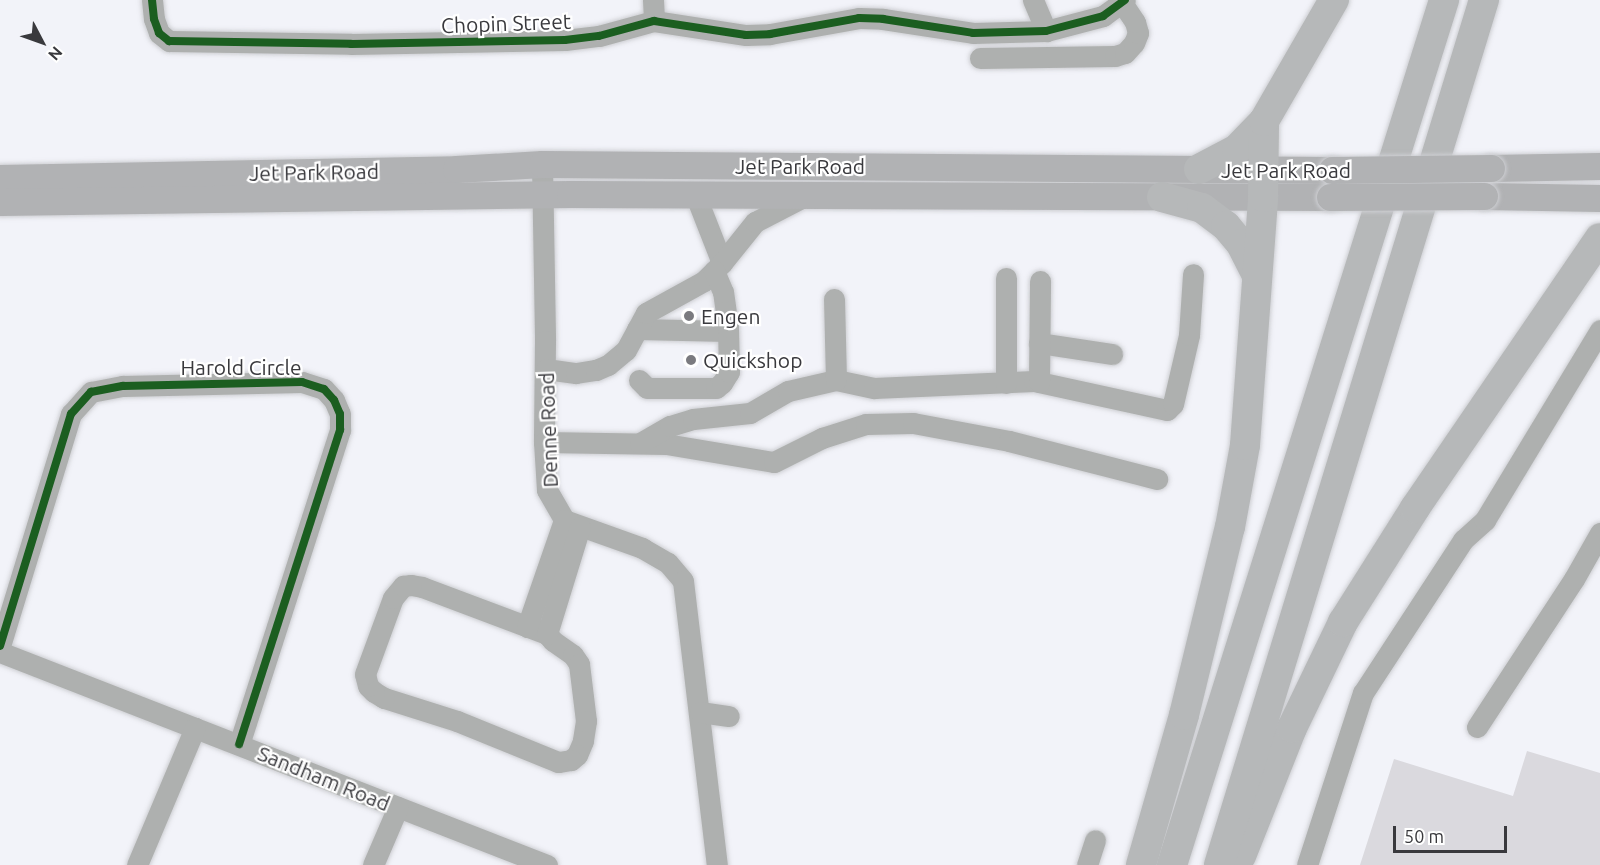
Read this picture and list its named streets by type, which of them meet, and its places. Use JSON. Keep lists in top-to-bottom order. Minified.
{"streets":{"main road":["Jet Park Road"],"street":["Chopin Street","Harold Circle","Denne Road","Sandham Road"]},"crossings":[["Jet Park Road","Denne Road"],["Harold Circle","Sandham Road"]],"places":["Engen","Quickshop"],"scale_bar":"50 m","north":"bottom right"}
